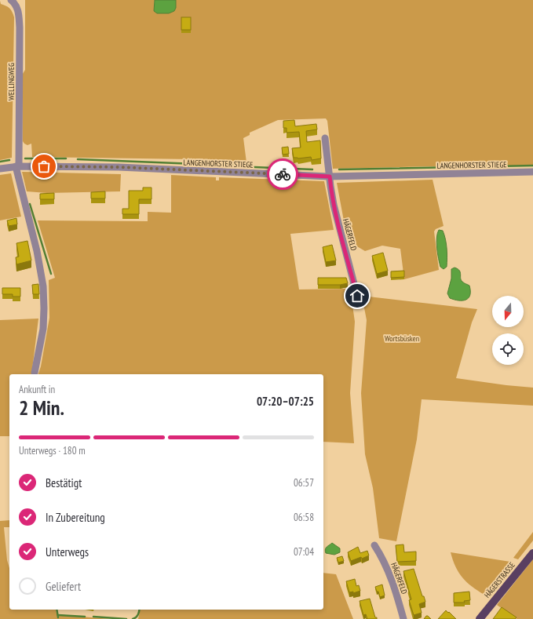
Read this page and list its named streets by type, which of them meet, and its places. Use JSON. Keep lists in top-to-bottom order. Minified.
{"streets":{"main road":["HÄGERSTRASSE"],"street":["WELLINGWEG","LANGENHORSTER STIEGE","HÄGERFELD"]},"crossings":[["WELLINGWEG","LANGENHORSTER STIEGE"],["LANGENHORSTER STIEGE","HÄGERFELD"]],"parks":["Wortsbüsken"],"north":"bottom","page":{"heading":["2 Min.","Ankunft in","07:20–07:25"],"bar":"Unterwegs · 180 m","list":[["Bestätigt","06:57"],["In Zubereitung","06:58"],["Unterwegs","07:04"],"Geliefert"]}}
